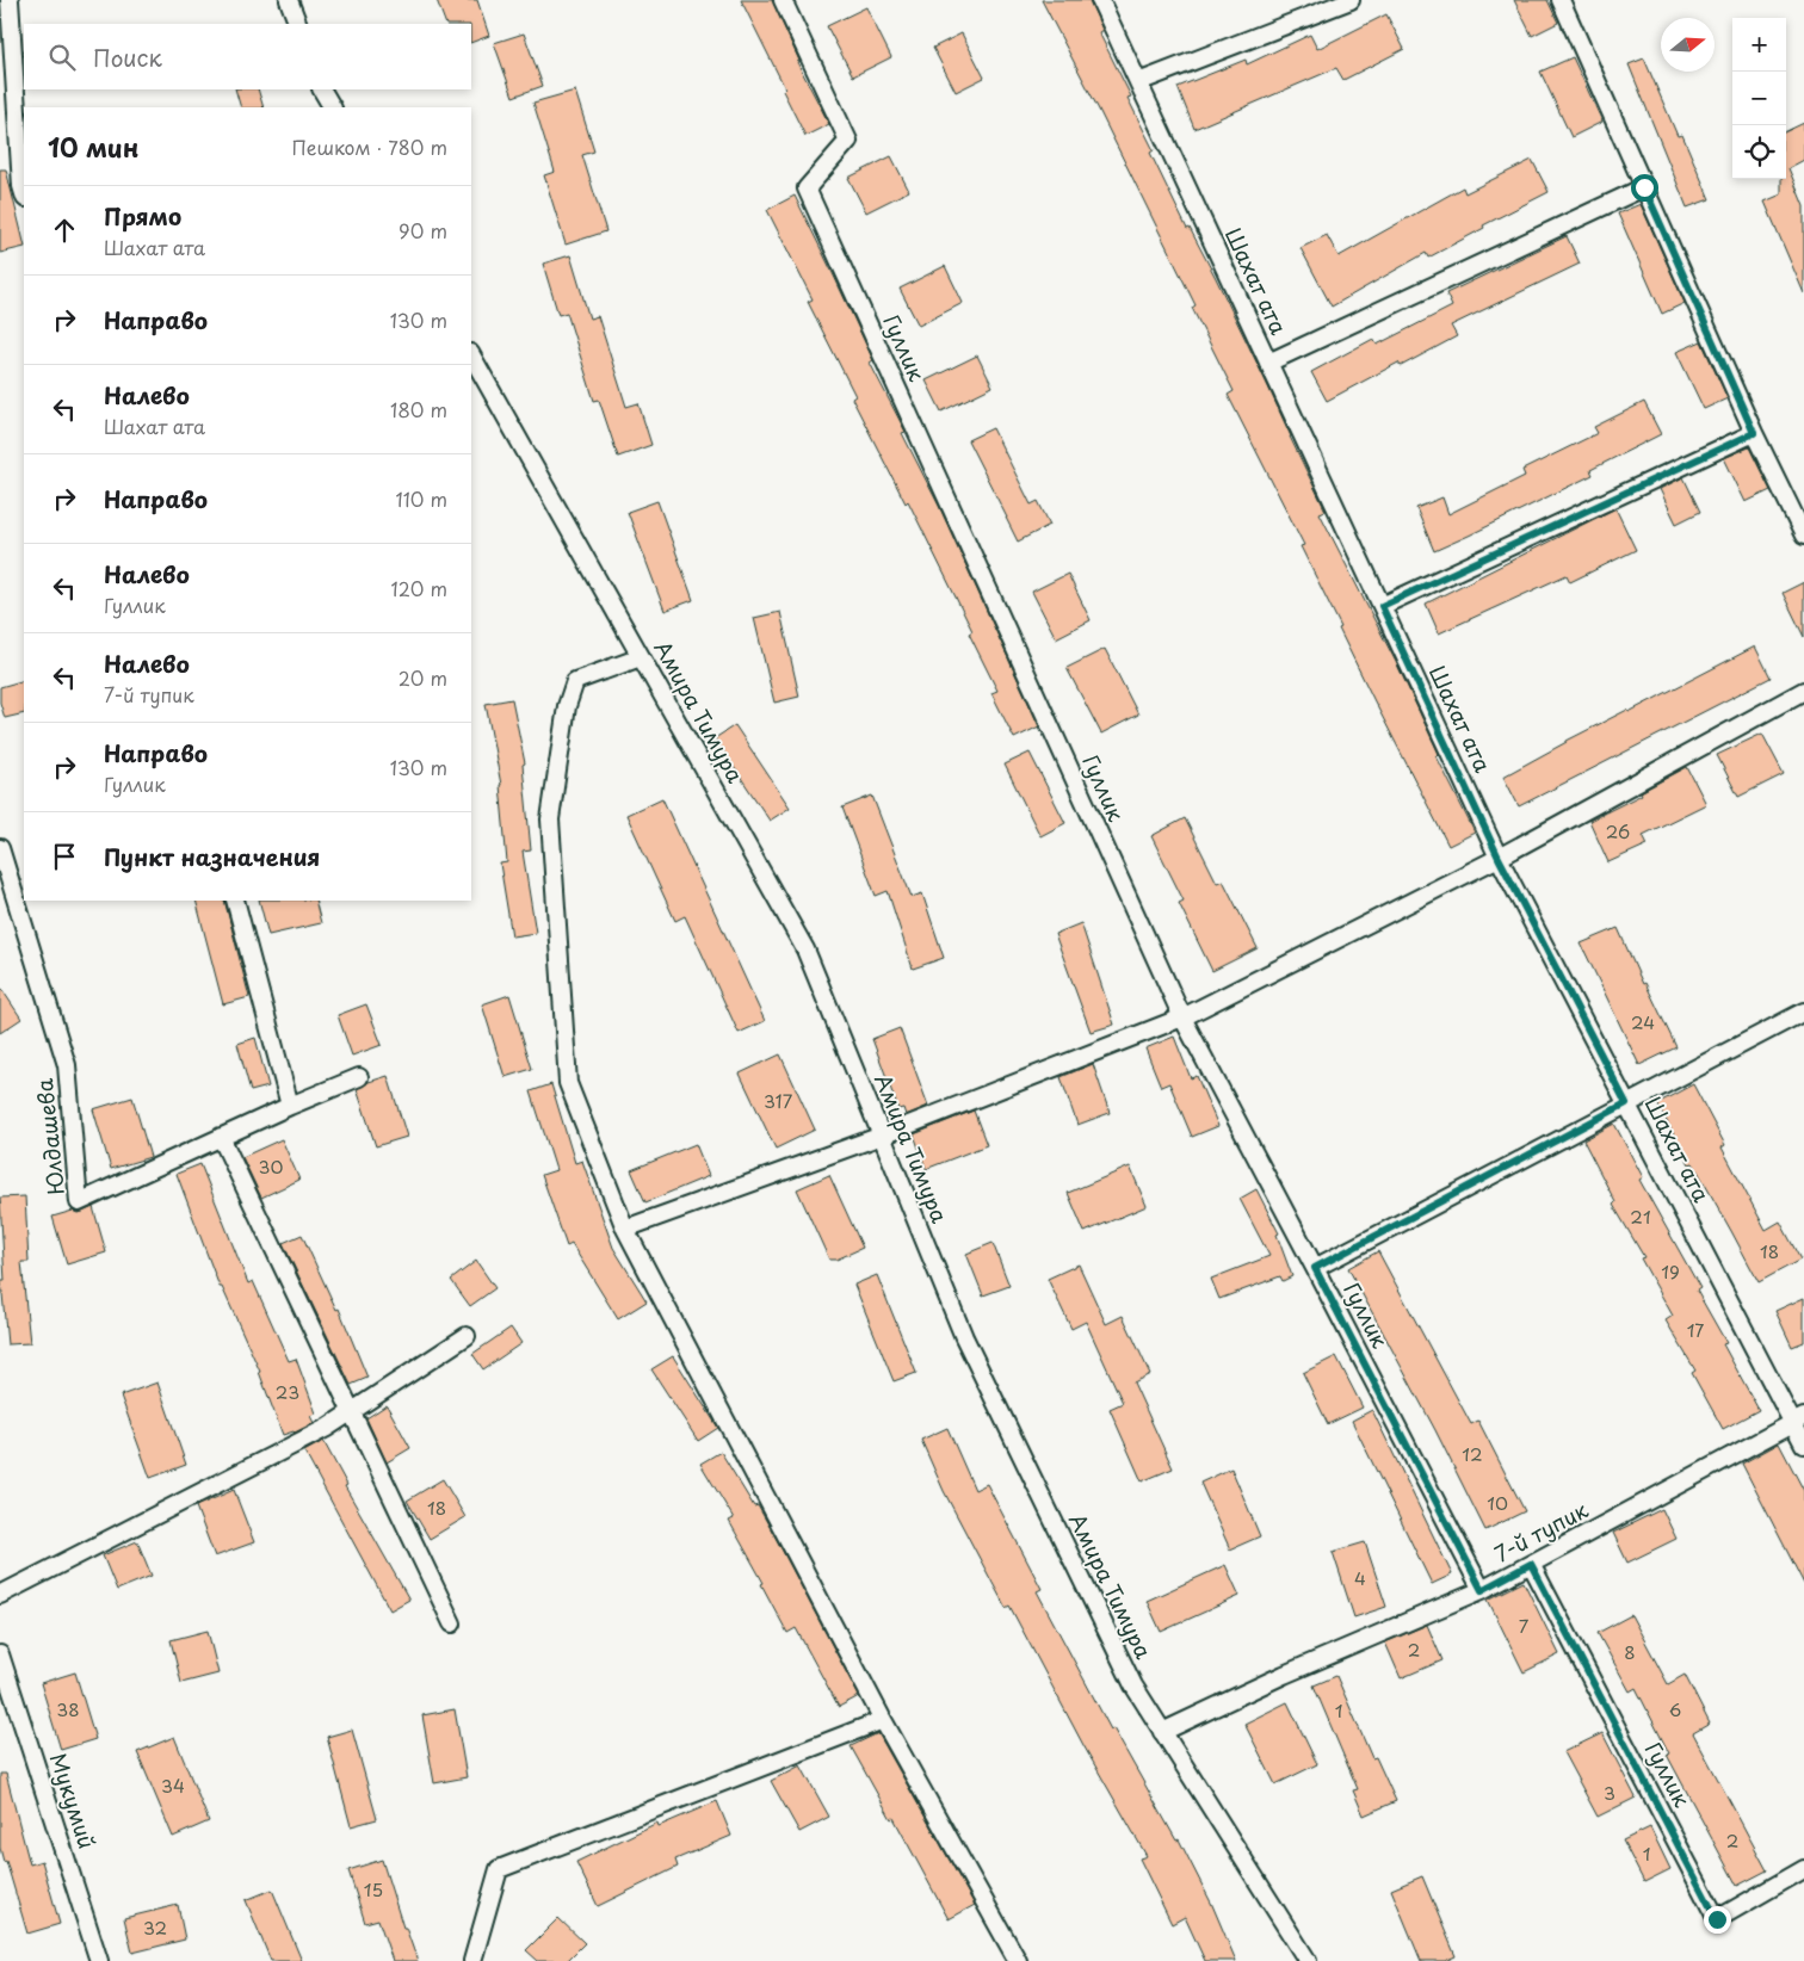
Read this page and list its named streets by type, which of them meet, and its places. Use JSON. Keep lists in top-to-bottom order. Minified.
{"streets":{"street":["Шахат ата","Гуллик","Амира Тимура","Юлдашева","7-й тупик","Мукумий"]},"crossings":[["Шахат ата","7-й тупик"],["Гуллик","7-й тупик"],["Амира Тимура","7-й тупик"]],"house_numbers":["26","24","317","30","21","18","19","17","23","12","10","18","4","7","2","8","38","6","1","34","3","2","1","15","32"],"north":"right","page":{"map_buttons":["+","−"],"search":"Поиск","heading":["10 мин","Пешком · 780 m"],"list":[["Прямо","Шахат ата","90 m"],["Направо","130 m"],["Налево","Шахат ата","180 m"],["Направо","110 m"],["Налево","Гуллик","120 m"],["Налево","7-й тупик","20 m"],["Направо","Гуллик","130 m"],"Пункт назначения"]}}
